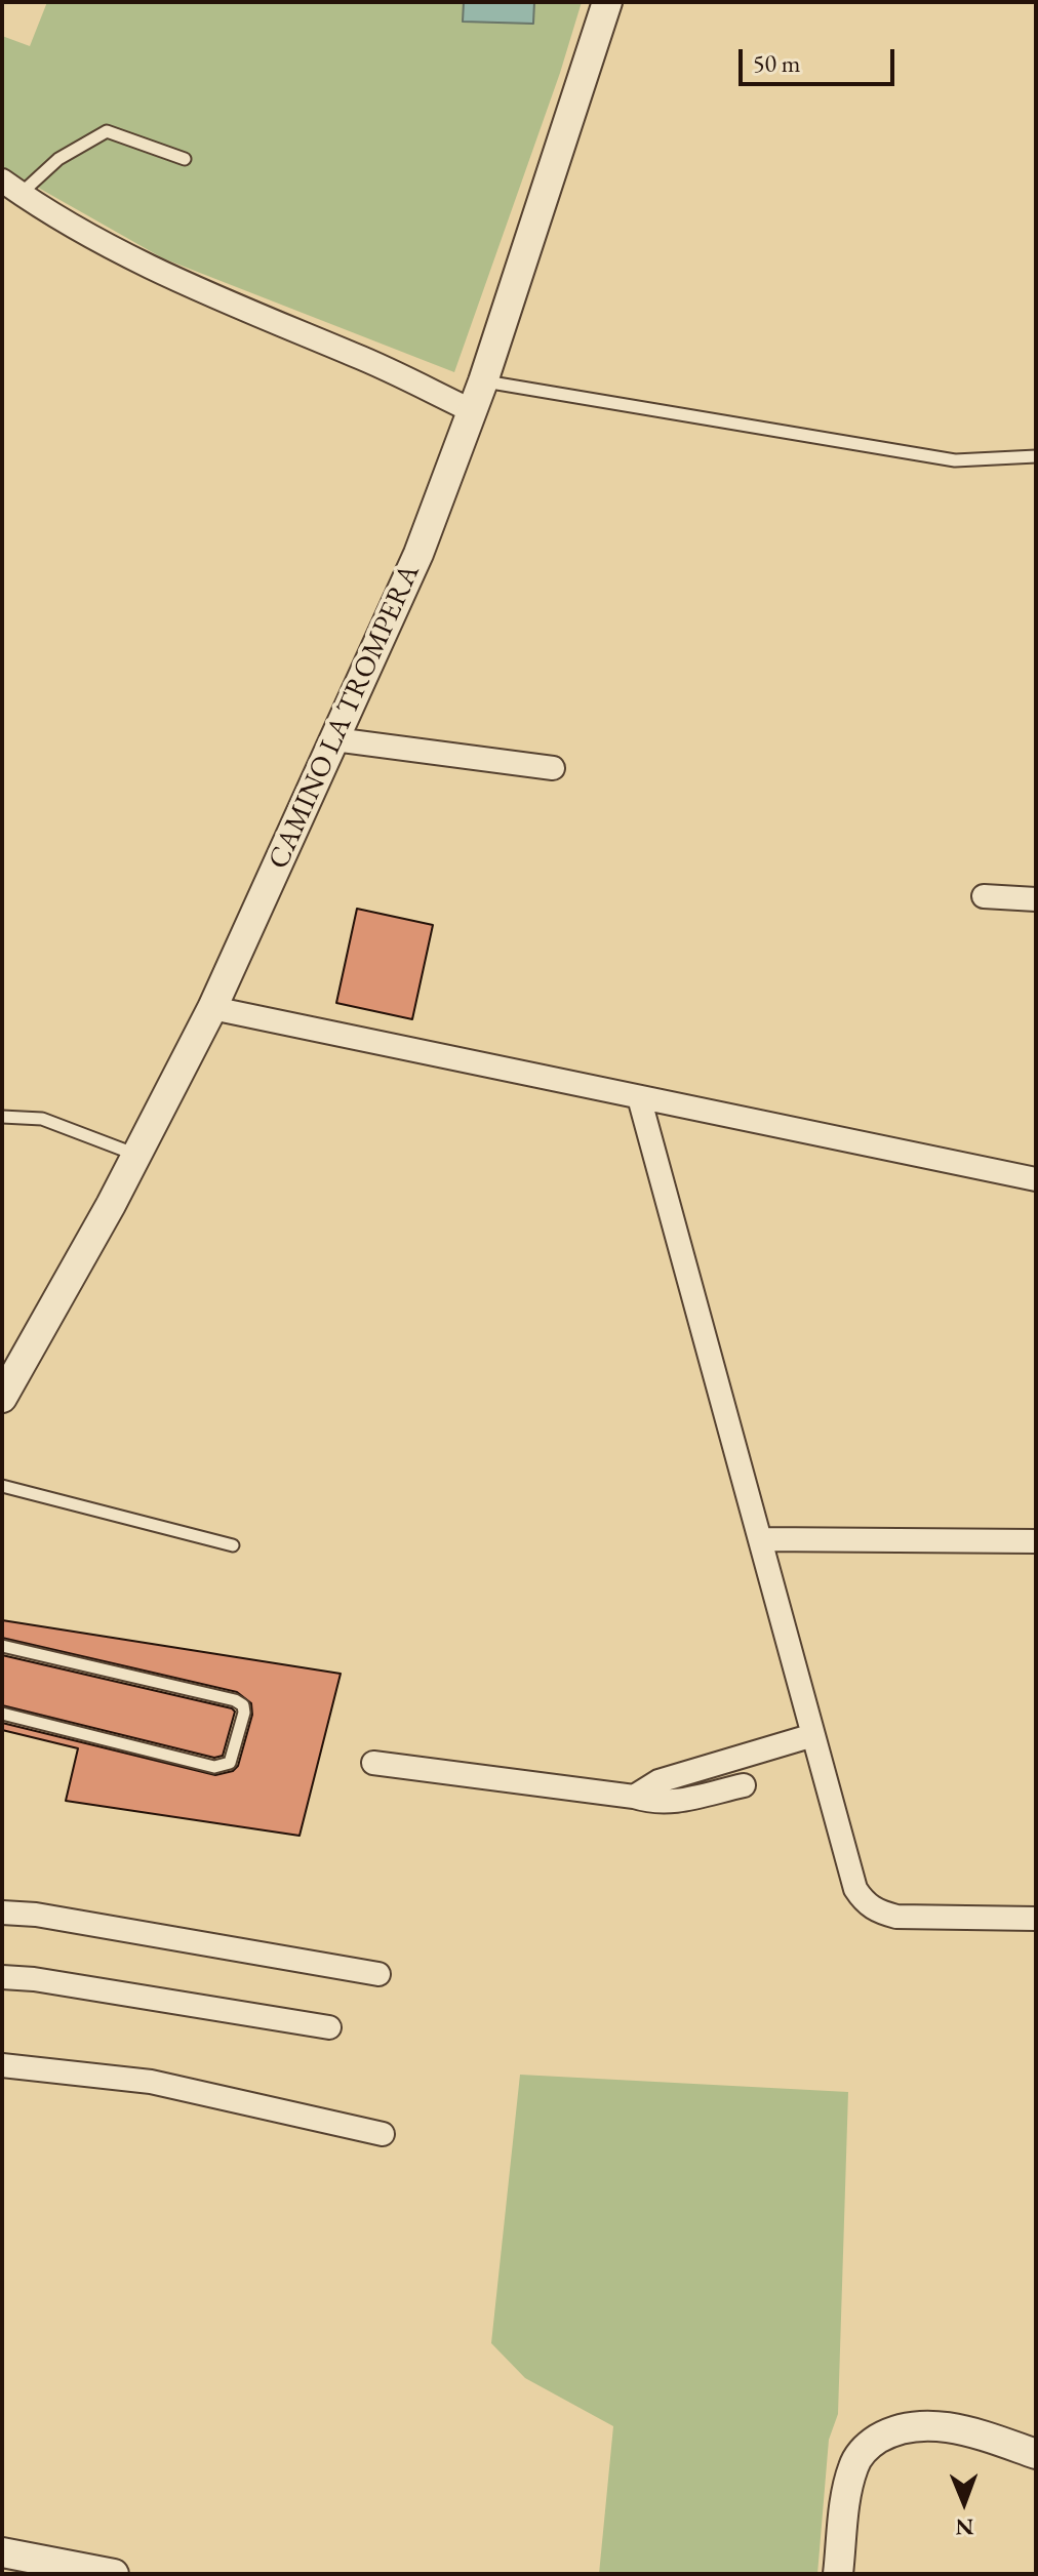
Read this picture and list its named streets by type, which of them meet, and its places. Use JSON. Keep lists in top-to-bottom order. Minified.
{"streets":{"street":["CAMINO LA TROMPERA"]},"scale_bar":"50 m","north":"bottom"}
